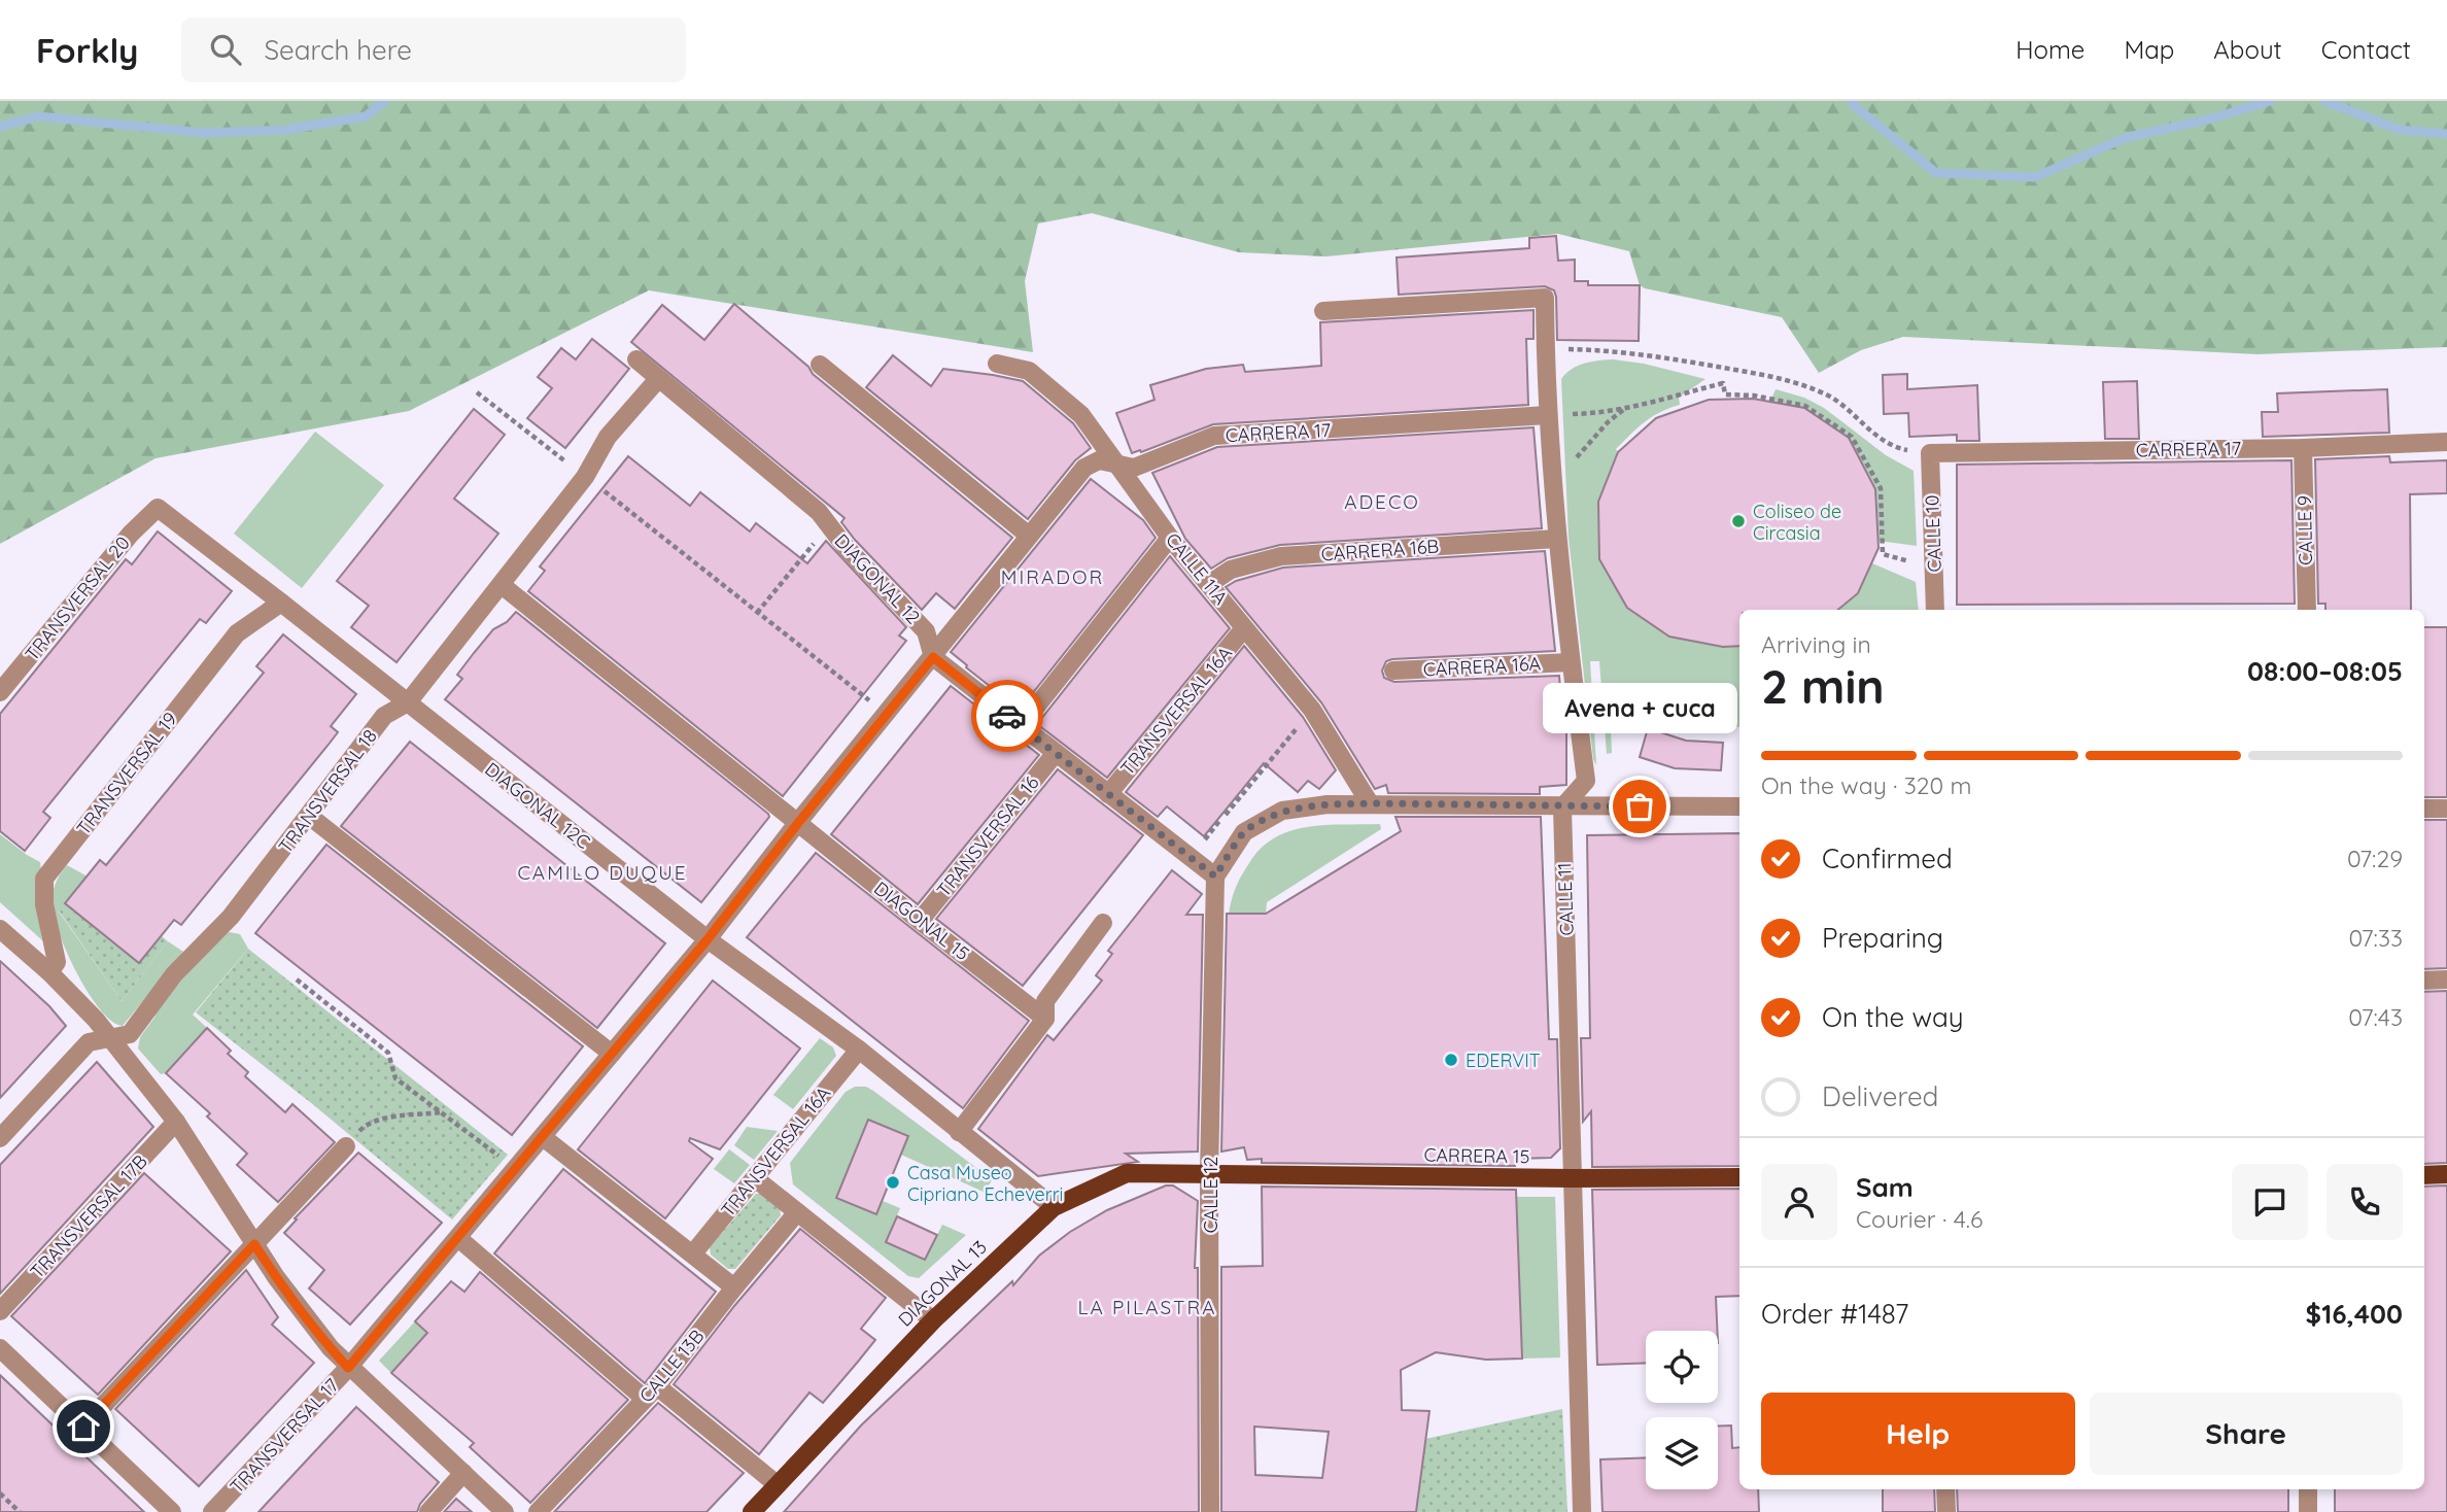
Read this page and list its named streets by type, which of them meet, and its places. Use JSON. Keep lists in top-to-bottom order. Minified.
{"streets":{"main road":["CARRERA 15","DIAGONAL 13"],"street":["CARRERA 17","CALLE 9","CALLE 10","CARRERA 16B","CALLE 11A","DIAGONAL 12","TRANSVERSAL 20","CARRERA 16A","TRANSVERSAL 16A","TRANSVERSAL 19","TRANSVERSAL 18","DIAGONAL 12C","TRANSVERSAL 16","CALLE 11","DIAGONAL 15","CALLE 12","TRANSVERSAL 17B","CALLE 13B","TRANSVERSAL 17"]},"crossings":[["CARRERA 17","CALLE 9"],["CARRERA 17","CALLE 10"],["CARRERA 17","CALLE 11A"],["CARRERA 17","DIAGONAL 12"],["CARRERA 17","TRANSVERSAL 17"],["CARRERA 16B","CALLE 11A"],["CALLE 11A","TRANSVERSAL 16A"],["DIAGONAL 12","TRANSVERSAL 16A"],["DIAGONAL 12","TRANSVERSAL 18"],["DIAGONAL 12","TRANSVERSAL 16"],["DIAGONAL 12","CALLE 12"],["DIAGONAL 12","TRANSVERSAL 17"],["TRANSVERSAL 20","DIAGONAL 12C"],["TRANSVERSAL 16A","DIAGONAL 12C"],["TRANSVERSAL 19","DIAGONAL 12C"],["TRANSVERSAL 18","DIAGONAL 12C"],["TRANSVERSAL 18","DIAGONAL 15"],["DIAGONAL 12C","DIAGONAL 13"],["DIAGONAL 12C","TRANSVERSAL 17"],["TRANSVERSAL 16","DIAGONAL 15"],["CALLE 11","CARRERA 15"],["DIAGONAL 15","TRANSVERSAL 17"],["CARRERA 15","CALLE 12"],["CARRERA 15","DIAGONAL 13"],["CALLE 12","DIAGONAL 13"]],"districts":["ADECO","MIRADOR","CAMILO DUQUE","LA PILASTRA"],"places":["Coliseo de Circasia","Avena + cuca","EDERVIT","Casa Museo Cipriano Echeverri"],"page":{"header":"Forkly","search":"Search here","nav":["Home","Map","About","Contact"],"heading":["2 min","Arriving in","08:00–08:05"],"panel":["Sam","Courier · 4.6","Order #1487","$16,400"],"bubble":"Avena + cuca","bar":"On the way · 320 m","list":[["Confirmed","07:29"],["Preparing","07:33"],["On the way","07:43"],"Delivered"],"buttons":["Help","Share"]}}
